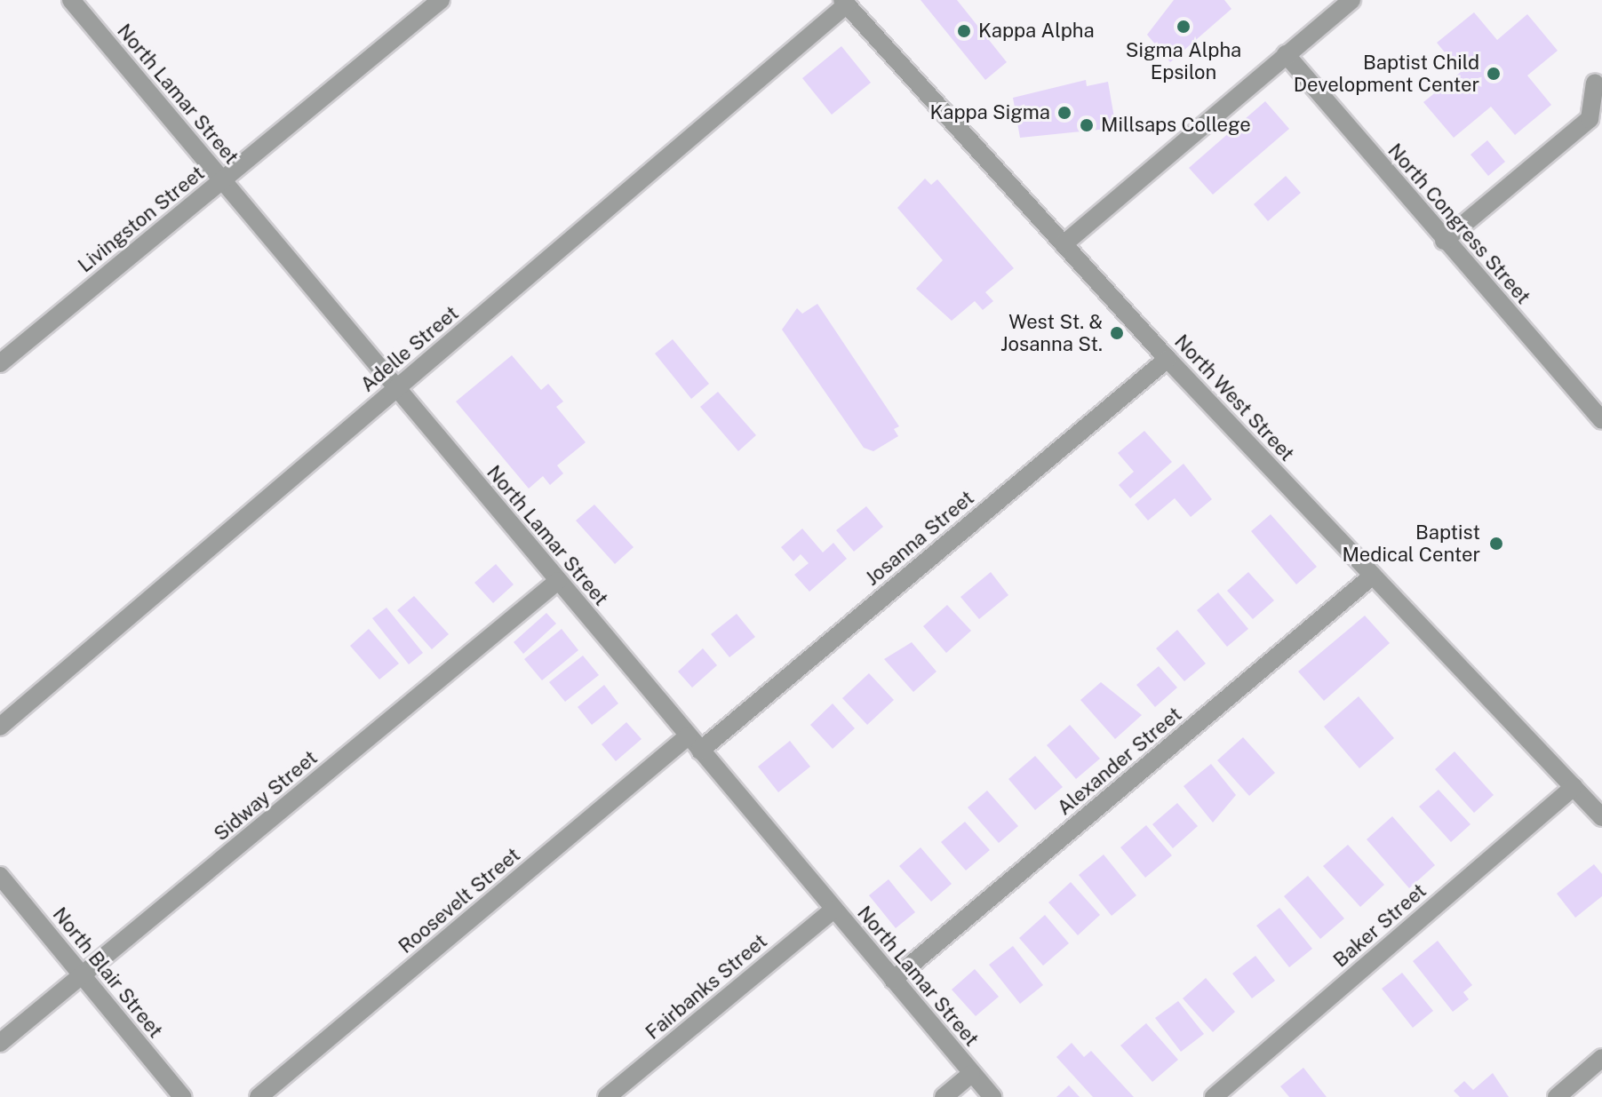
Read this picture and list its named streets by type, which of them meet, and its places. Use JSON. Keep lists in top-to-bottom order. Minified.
{"streets":{"street":["North Lamar Street","Livingston Street","North Congress Street","Adelle Street","North West Street","Josanna Street","Alexander Street","Sidway Street","Roosevelt Street","Baker Street","North Blair Street","Fairbanks Street"]},"crossings":[["North Lamar Street","Livingston Street"],["North Lamar Street","Adelle Street"],["North Lamar Street","Josanna Street"],["North Lamar Street","Alexander Street"],["North Lamar Street","Sidway Street"],["North Lamar Street","Roosevelt Street"],["North Lamar Street","Fairbanks Street"],["Adelle Street","North West Street"],["North West Street","Josanna Street"],["North West Street","Alexander Street"],["North West Street","Baker Street"],["Sidway Street","North Blair Street"]],"places":["Sigma Alpha Epsilon","Kappa Alpha","Baptist Child Development Center","Kappa Sigma","Millsaps College","West St. & Josanna St.","Baptist Medical Center"]}
